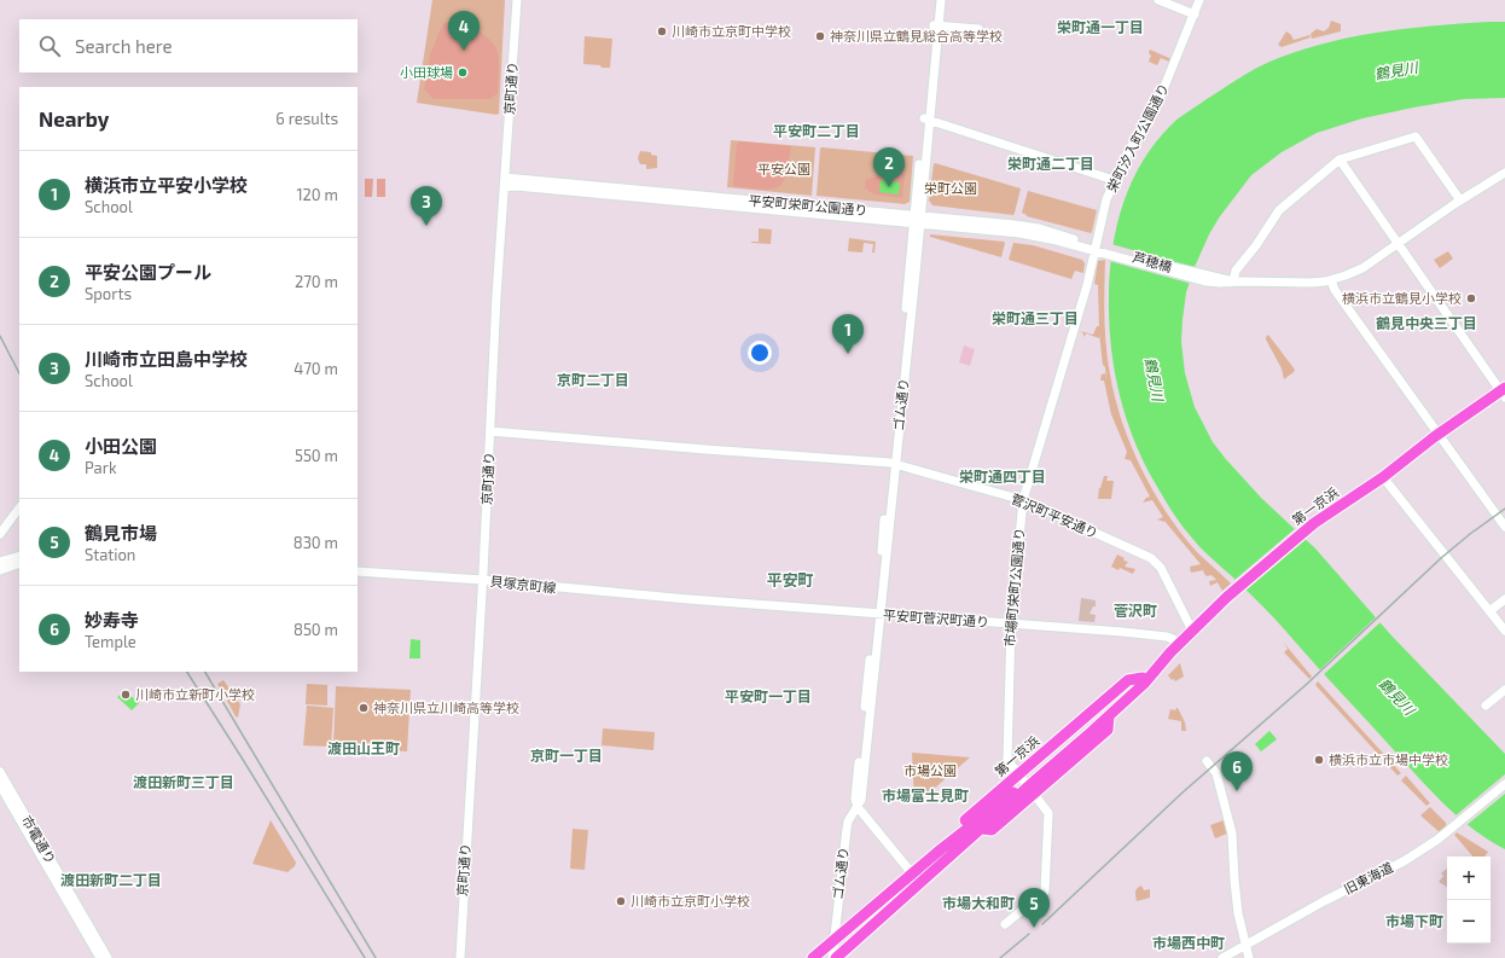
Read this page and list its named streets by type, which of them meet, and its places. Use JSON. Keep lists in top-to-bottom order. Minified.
{"streets":{"highway":["第一京浜"],"street":["京町通り","栄町汐入町公園通り","平安町栄町公園通り","芦穂橋","ゴム通り","菅沢町平安通り","貝塚京町線","市場町栄町公園通り","平安町菅沢町通り","市電通り","旧東海道"]},"crossings":[["京町通り","平安町栄町公園通り"],["京町通り","菅沢町平安通り"],["京町通り","貝塚京町線"],["栄町汐入町公園通り","平安町栄町公園通り"],["栄町汐入町公園通り","市場町栄町公園通り"],["平安町栄町公園通り","芦穂橋"],["平安町栄町公園通り","ゴム通り"],["平安町栄町公園通り","市場町栄町公園通り"],["ゴム通り","第一京浜"],["ゴム通り","菅沢町平安通り"],["ゴム通り","平安町菅沢町通り"],["第一京浜","菅沢町平安通り"],["第一京浜","市場町栄町公園通り"],["第一京浜","平安町菅沢町通り"],["菅沢町平安通り","市場町栄町公園通り"],["貝塚京町線","平安町菅沢町通り"],["市場町栄町公園通り","平安町菅沢町通り"]],"districts":["栄町通一丁目","平安町二丁目","栄町通二丁目","栄町通三丁目","鶴見中央三丁目","京町二丁目","栄町通四丁目","平安町","菅沢町","平安町一丁目","渡田山王町","京町一丁目","渡田新町三丁目","市場富士見町","渡田新町二丁目","市場大和町","市場下町","市場西中町"],"water":["鶴見川"],"parks":["平安公園","栄町公園","市場公園"],"places":["川崎市立京町中学校","神奈川県立鶴見総合高等学校","小田球場","横浜市立鶴見小学校","川崎市立新町小学校","神奈川県立川崎高等学校","横浜市立市場中学校","川崎市立京町小学校"],"page":{"pins":["4","2","3","1","6","5"],"search":"Search here","heading":["Nearby","6 results"],"list":[{"mark":"1","name":"横浜市立平安小学校","note":"School","value":"120 m"},{"mark":"2","name":"平安公園プール","note":"Sports","value":"270 m"},{"mark":"3","name":"川崎市立田島中学校","note":"School","value":"470 m"},{"mark":"4","name":"小田公園","note":"Park","value":"550 m"},{"mark":"5","name":"鶴見市場","note":"Station","value":"830 m"},{"mark":"6","name":"妙寿寺","note":"Temple","value":"850 m"}],"map_buttons":["+","−"]}}
